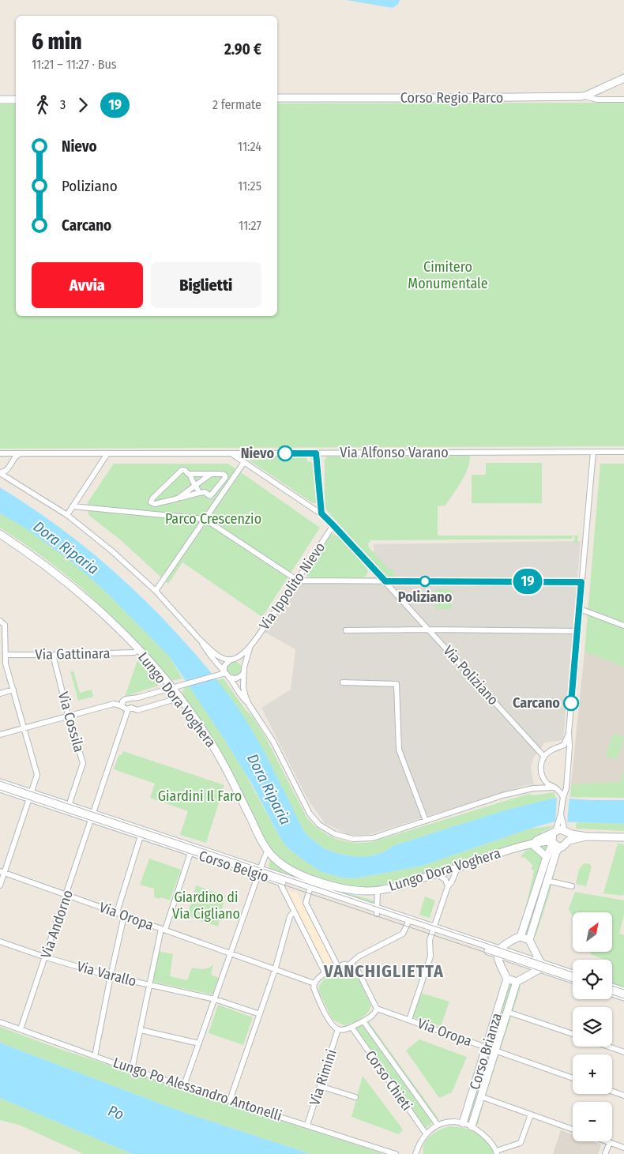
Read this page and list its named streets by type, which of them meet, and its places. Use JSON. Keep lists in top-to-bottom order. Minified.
{"streets":{"street":["Corso Regio Parco","Via Alfonso Varano","Via Ippolito Nievo","Via Gattinara","Via Poliziano","Lungo Dora Voghera","Via Cossila","Corso Belgio","Via Oropa","Via Andorno","Via Varallo","Corso Brianza","Via Rimini","Corso Chieti","Lungo Po Alessandro Antonelli"]},"crossings":[["Via Alfonso Varano","Via Poliziano"],["Via Ippolito Nievo","Via Poliziano"],["Via Gattinara","Lungo Dora Voghera"],["Via Gattinara","Via Cossila"],["Via Cossila","Corso Belgio"],["Corso Belgio","Via Andorno"],["Via Oropa","Via Andorno"],["Via Oropa","Corso Brianza"],["Via Oropa","Via Rimini"],["Via Oropa","Corso Chieti"],["Via Andorno","Via Varallo"],["Via Andorno","Lungo Po Alessandro Antonelli"],["Via Rimini","Corso Chieti"],["Via Rimini","Lungo Po Alessandro Antonelli"]],"districts":["VANCHIGLIETTA"],"water":["Dora Riparia","Po"],"parks":["Cimitero Monumentale","Parco Crescenzio","Giardini Il Faro","Giardino di Via Cigliano"],"places":["Nievo","Poliziano","Carcano"],"lines":["bus line 19"],"north":"top right","page":{"on_map":"19","heading":["6 min","11:21 – 11:27 · Bus","2.90 €"],"legs":["3","19","2 fermate"],"list":[{"name":"Nievo","value":"11:24"},{"name":"Poliziano","value":"11:25"},{"name":"Carcano","value":"11:27"}],"buttons":["Avvia","Biglietti"],"map_buttons":["+","−"]}}
